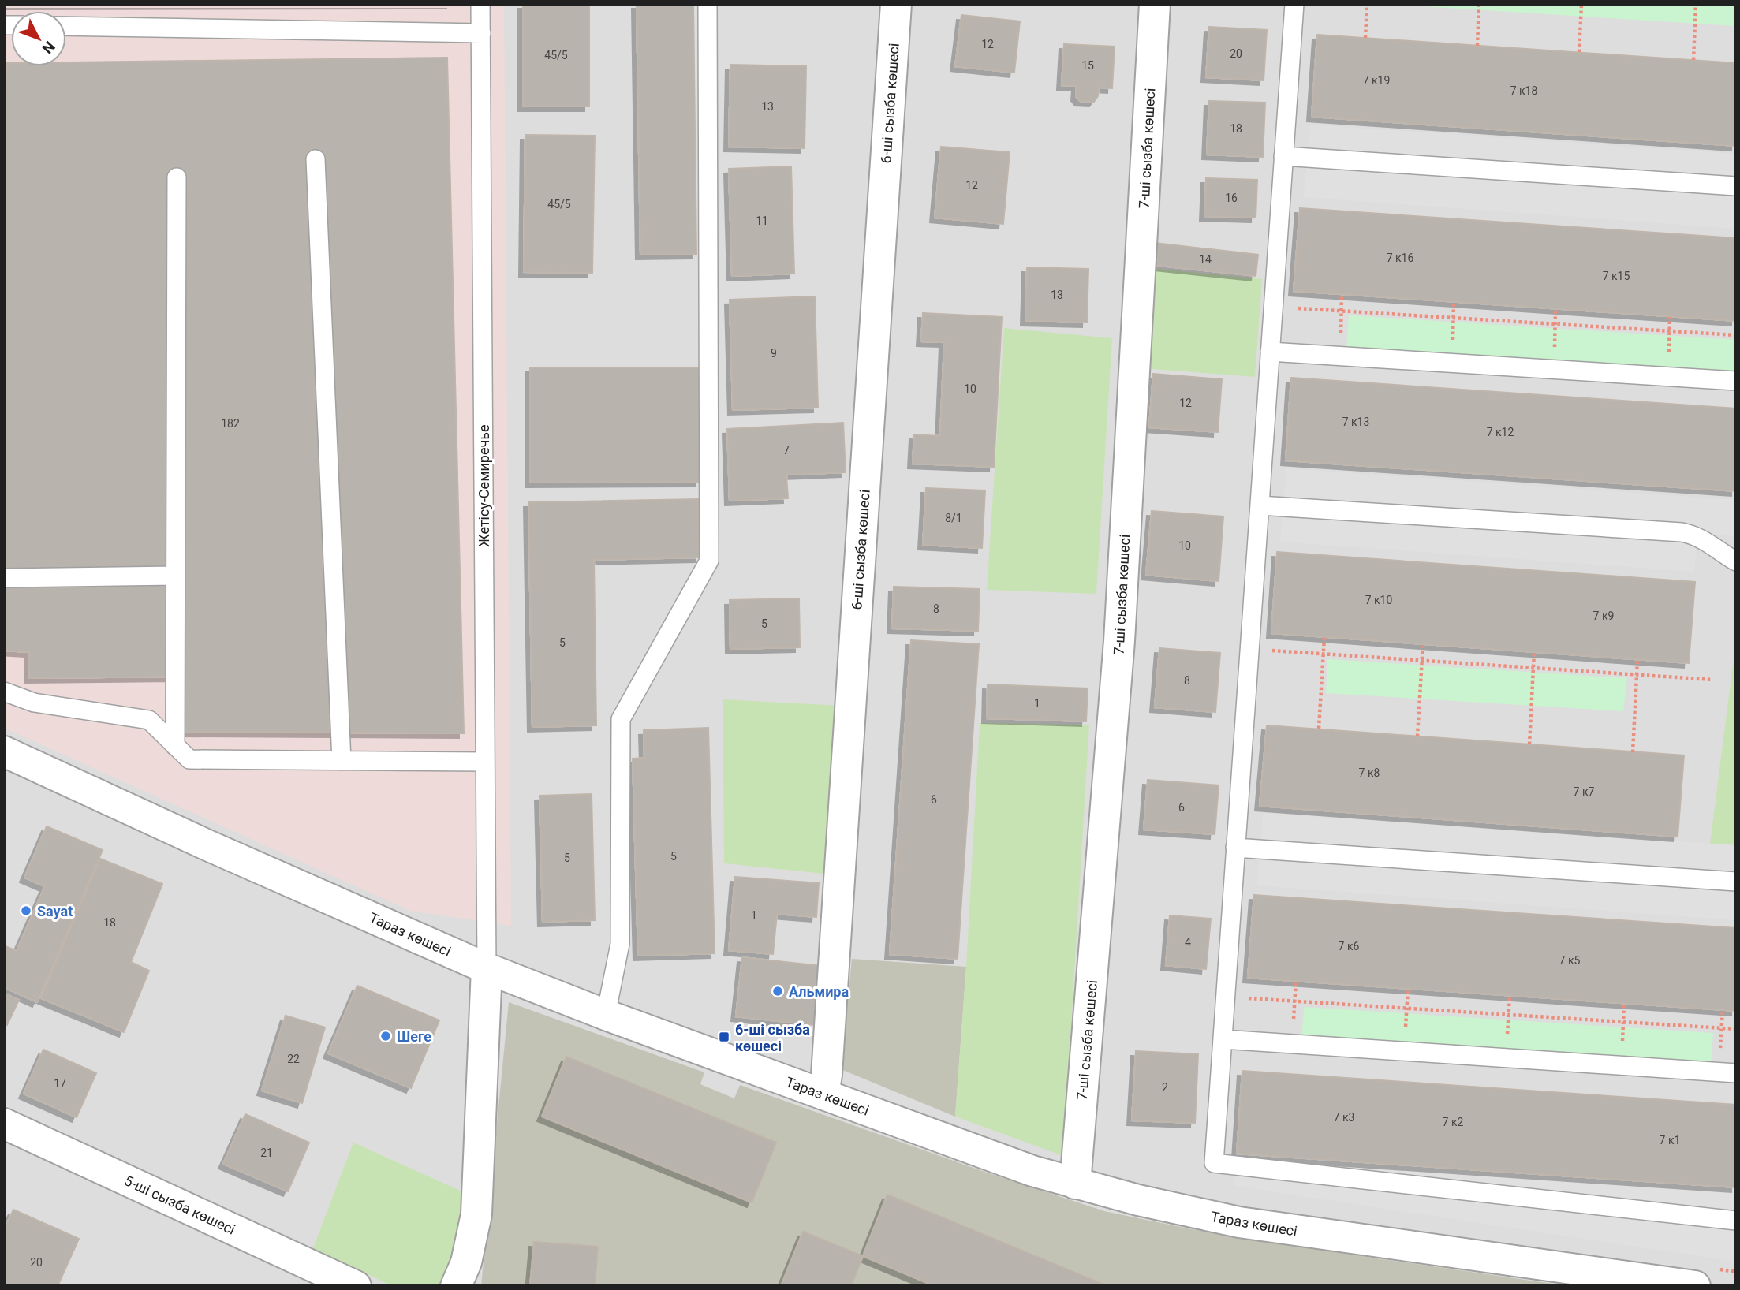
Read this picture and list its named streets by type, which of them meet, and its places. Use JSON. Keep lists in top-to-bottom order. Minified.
{"streets":{"street":["6-ші сызба көшесі","7-ші сызба көшесі","Тараз көшесі","5-ші сызба көшесі"],"lane":["Жетісу-Семиречье"]},"crossings":[["6-ші сызба көшесі","Тараз көшесі"],["7-ші сызба көшесі","Тараз көшесі"],["Жетісу-Семиречье","Тараз көшесі"]],"places":{"other":["Sayat","Альмира","Шеге"],"transit":["6-ші сызба көшесі"]},"house_numbers":["12","20","45/5","15","7 к19","7 к18","13","18","12","16","45/5","11","7 к16","14","7 к15","13","9","10","12","7 к13","182","7 к12","7","8/1","10","7 к10","8","7 к9","5","5","8","1","7 к8","7 к7","6","6","5","5","1","18","4","7 к6","7 к5","22","17","2","7 к3","7 к2","7 к1","21","20"],"north":"bottom right"}
